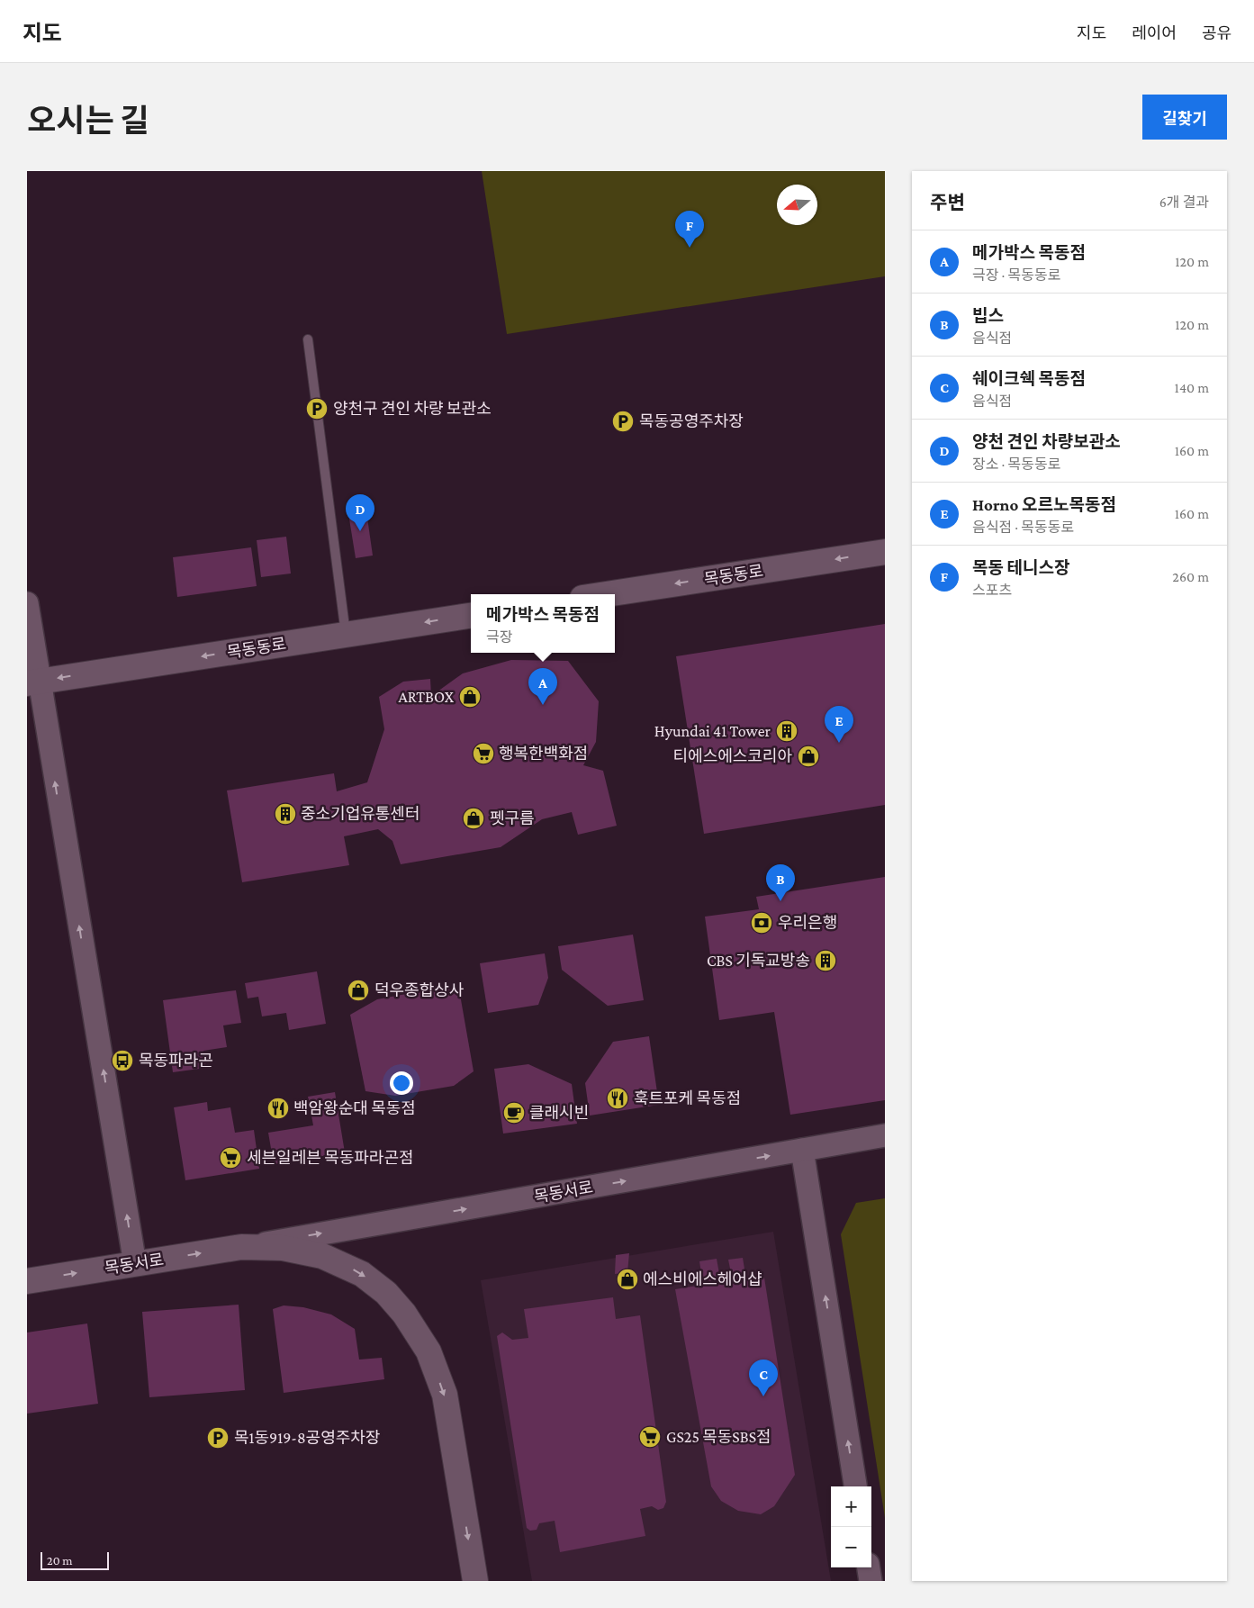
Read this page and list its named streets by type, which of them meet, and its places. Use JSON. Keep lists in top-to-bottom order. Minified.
{"streets":{"main road":["목동동로","목동서로"]},"one_way":["목동동로","목동서로"],"places":{"parking":["양천구 견인 차량 보관소","목동공영주차장","목1동919-8공영주차장"],"shop":["ARTBOX","티에스에스코리아","펫구름","덕우종합상사","에스비에스헤어샵"],"building":["Hyundai 41 Tower","중소기업유통센터","CBS 기독교방송"],"supermarket":["행복한백화점","세븐일레븐 목동파라곤점","GS25 목동SBS점"],"bank":["우리은행"],"bus stop":["목동파라곤"],"restaurant":["훅트포케 목동점","백암왕순대 목동점"],"cafe":["클래시빈"]},"scale_bar":"20 m","north":"left","page":{"header":"지도","nav":["지도","레이어","공유"],"title":"오시는 길","buttons":"길찾기","heading":["주변","6개 결과"],"pins":["F","D","A","E","B","C"],"list":[{"mark":"A","name":"메가박스 목동점","note":"극장 · 목동동로","value":"120 m"},{"mark":"B","name":"빕스","note":"음식점","value":"120 m"},{"mark":"C","name":"쉐이크쉑 목동점","note":"음식점","value":"140 m"},{"mark":"D","name":"양천 견인 차량보관소","note":"장소 · 목동동로","value":"160 m"},{"mark":"E","name":"Horno 오르노목동점","note":"음식점 · 목동동로","value":"160 m"},{"mark":"F","name":"목동 테니스장","note":"스포츠","value":"260 m"}],"popup":["메가박스 목동점","극장"],"map_buttons":["+","−"],"scale":"20 m"}}
